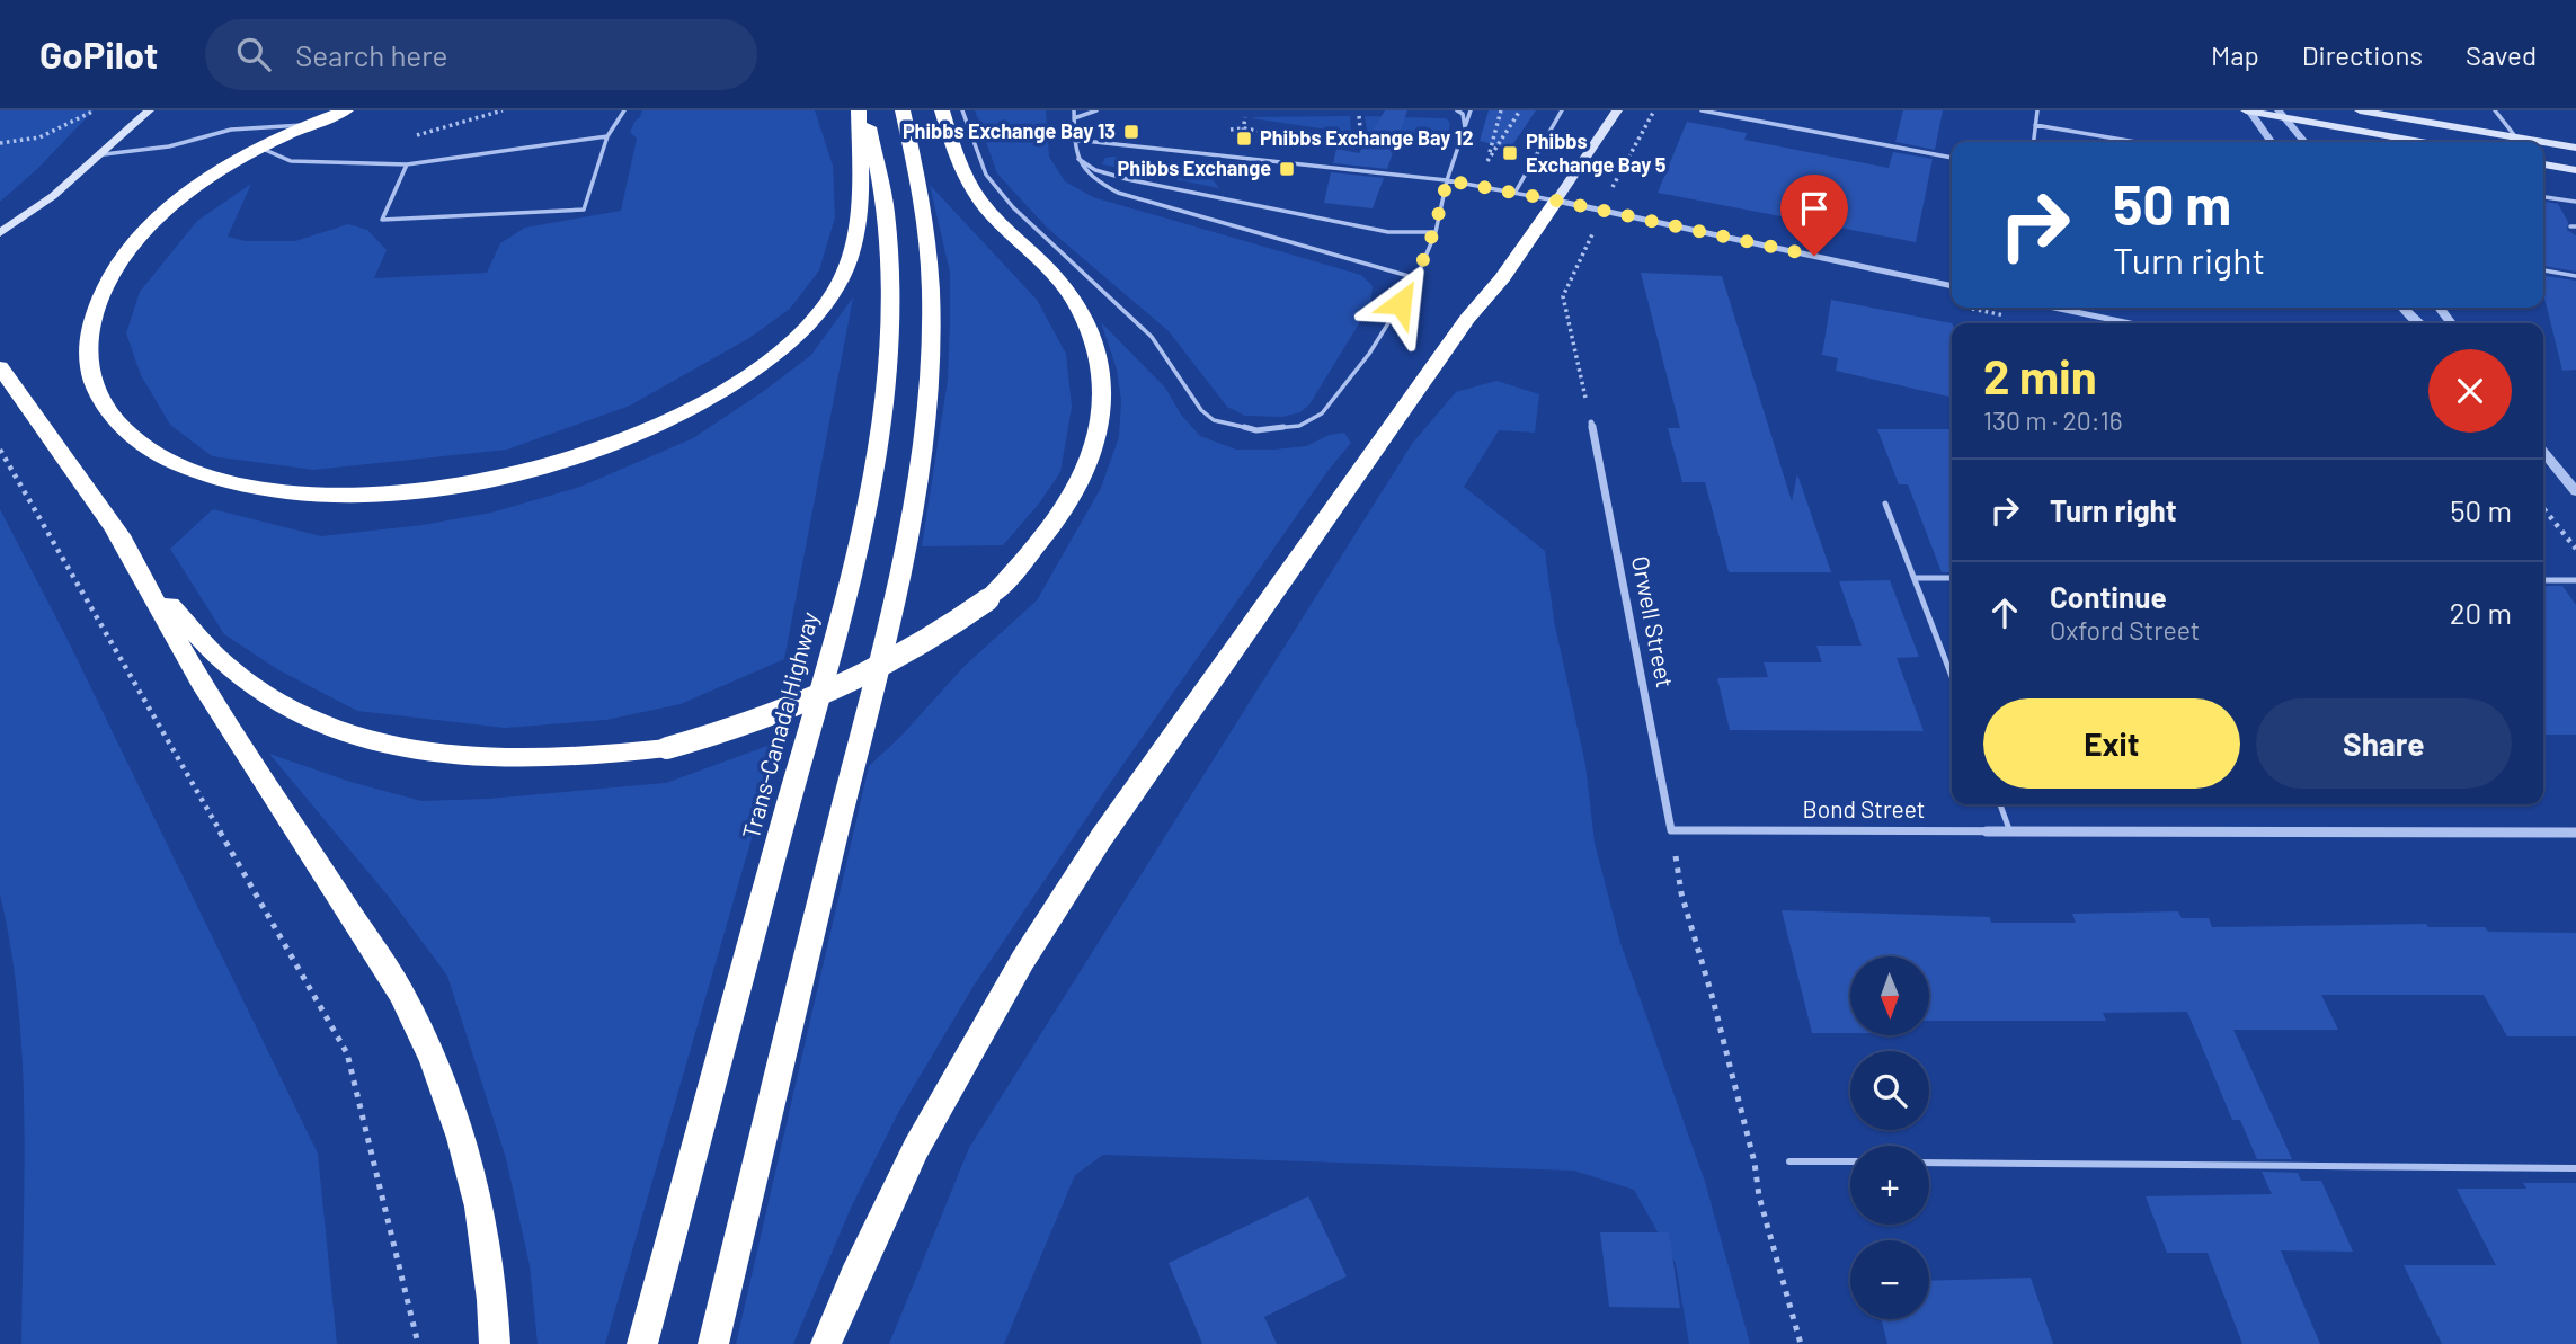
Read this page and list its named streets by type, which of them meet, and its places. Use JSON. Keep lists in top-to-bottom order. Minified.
{"streets":{"highway":["Trans-Canada Highway"],"street":["Orwell Street","Bond Street"]},"crossings":[["Orwell Street","Bond Street"]],"places":{"transit":["Phibbs Exchange Bay 13","Phibbs Exchange Bay 12","Phibbs Exchange Bay 5","Phibbs Exchange"]},"north":"bottom","page":{"header":"GoPilot","search":"Search here","nav":["Map","Directions","Saved"],"turn":["50 m","Turn right"],"heading":["2 min","130 m · 20:16"],"list":[{"name":"Turn right","value":"50 m"},{"name":"Continue","note":"Oxford Street","value":"20 m"}],"buttons":["Exit","Share"],"map_buttons":["+","−"]}}
